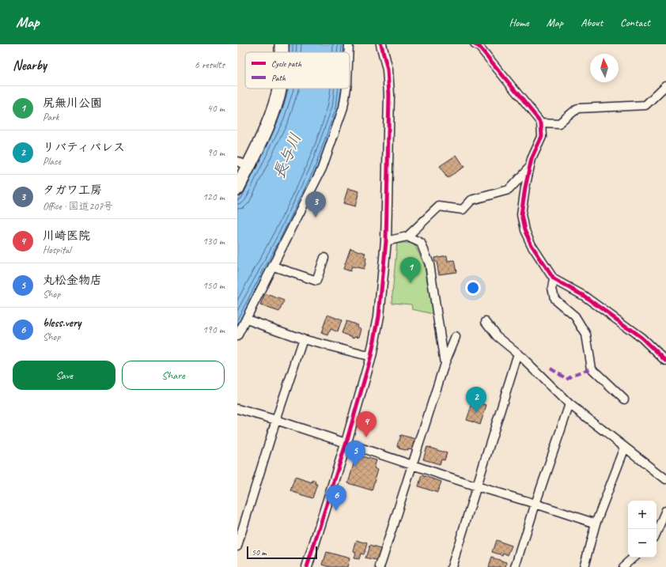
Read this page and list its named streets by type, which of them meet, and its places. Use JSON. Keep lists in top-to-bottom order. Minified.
{"water":["長与川"],"legend":["Cycle path","Path"],"scale_bar":"50 m","north":"top","page":{"header":"Map","nav":["Home","Map","About","Contact"],"heading":["Nearby","6 results"],"list":[{"mark":"1","name":"尻無川公園","note":"Park","value":"40 m"},{"mark":"2","name":"リバティパレス","note":"Place","value":"90 m"},{"mark":"3","name":"タガワ工房","note":"Office · 国道207号","value":"120 m"},{"mark":"4","name":"川崎医院","note":"Hospital","value":"130 m"},{"mark":"5","name":"丸松金物店","note":"Shop","value":"150 m"},{"mark":"6","name":"bless.very","note":"Shop","value":"190 m"}],"pins":["3","1","2","4","5","6"],"buttons":["Save","Share"],"map_buttons":["+","−"],"scale":"50 m"}}
